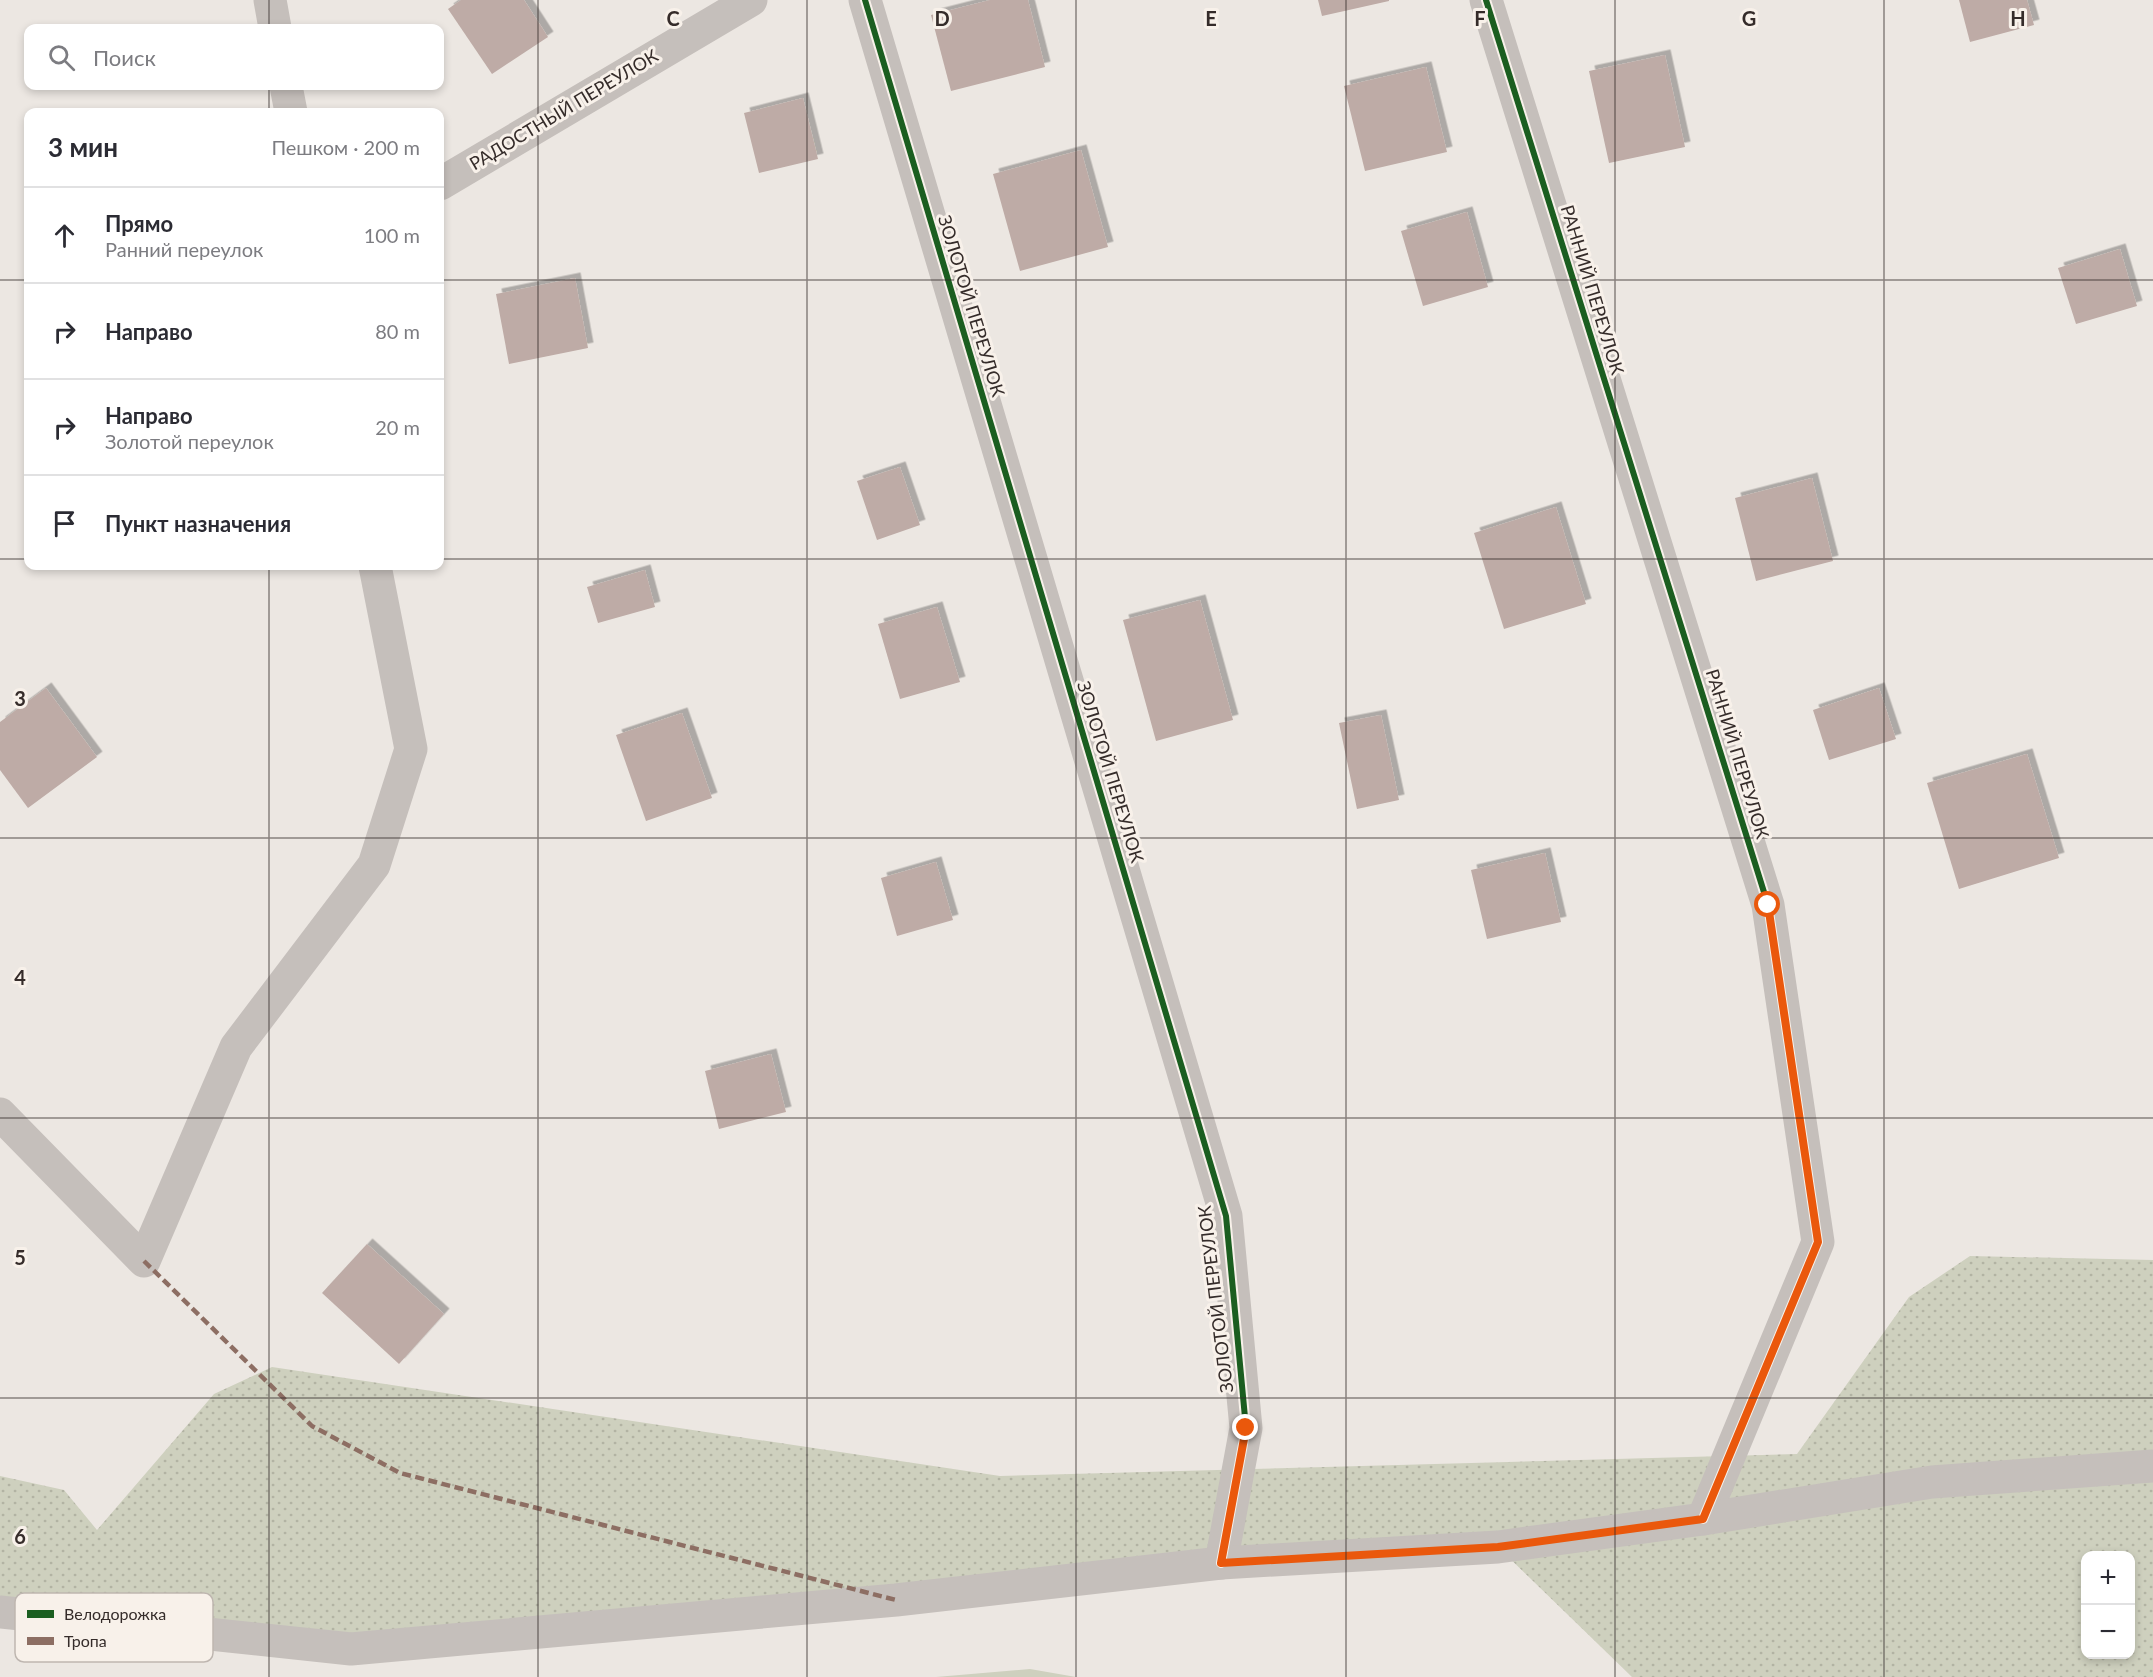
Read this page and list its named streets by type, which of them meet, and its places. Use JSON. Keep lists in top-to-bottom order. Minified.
{"streets":{"street":["РАДОСТНЫЙ ПЕРЕУЛОК","РАННИЙ ПЕРЕУЛОК","ЗОЛОТОЙ ПЕРЕУЛОК"]},"legend":["Велодорожка","Тропа"],"page":{"search":"Поиск","heading":["3 мин","Пешком · 200 m"],"list":[["Прямо","Ранний переулок","100 m"],["Направо","80 m"],["Направо","Золотой переулок","20 m"],"Пункт назначения"],"map_buttons":["+","−"]},"grid":{"columns":["C","D","E","F","G","H"],"rows":["3","4","5","6"]}}
